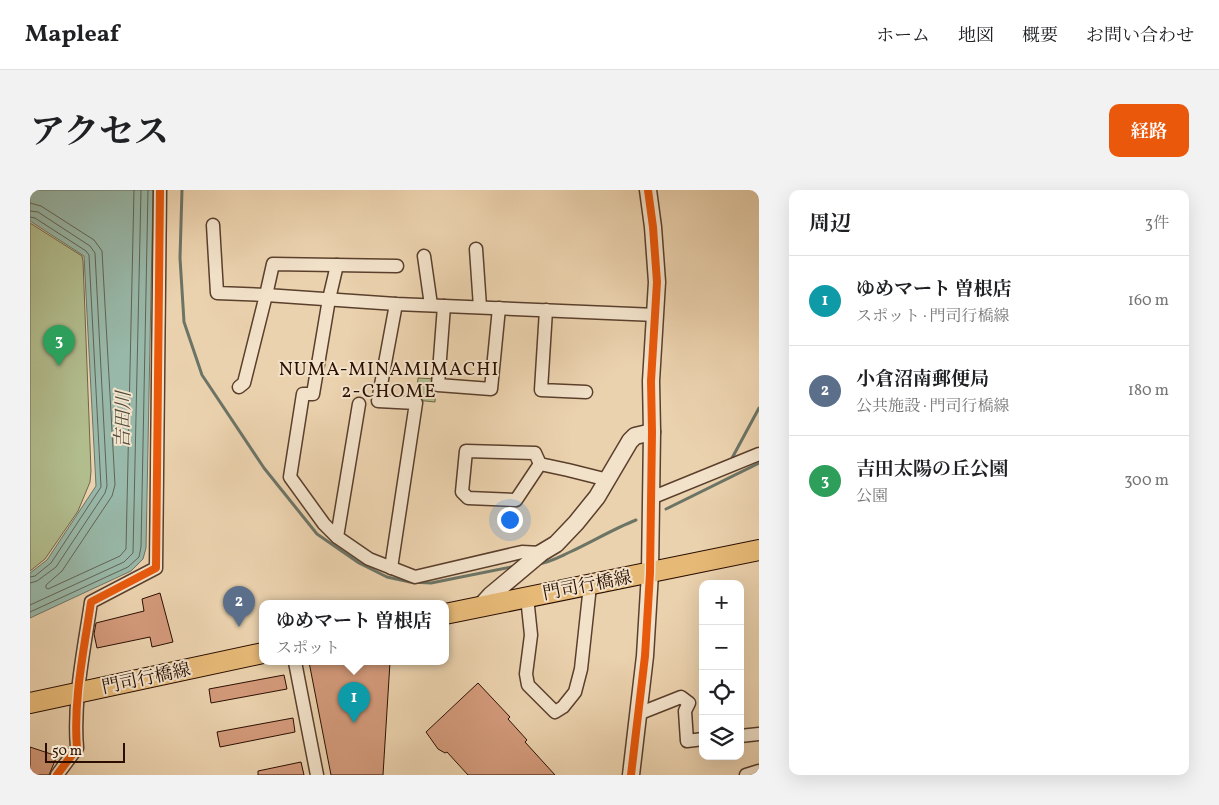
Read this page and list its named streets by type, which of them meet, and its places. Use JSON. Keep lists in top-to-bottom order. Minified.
{"streets":{"main road":["門司行橋線"]},"districts":["NUMA-MINAMIMACHI 2-CHOME"],"water":["吉田川"],"scale_bar":"50 m","page":{"header":"Mapleaf","nav":["ホーム","地図","概要","お問い合わせ"],"title":"アクセス","buttons":"経路","heading":["周辺","3件"],"list":[{"mark":"1","name":"ゆめマート 曽根店","note":"スポット · 門司行橋線","value":"160 m"},{"mark":"2","name":"小倉沼南郵便局","note":"公共施設 · 門司行橋線","value":"180 m"},{"mark":"3","name":"吉田太陽の丘公園","note":"公園","value":"300 m"}],"pins":["3","2","1"],"map_buttons":["+","−"],"popup":["ゆめマート 曽根店","スポット"],"scale":"50 m"}}
